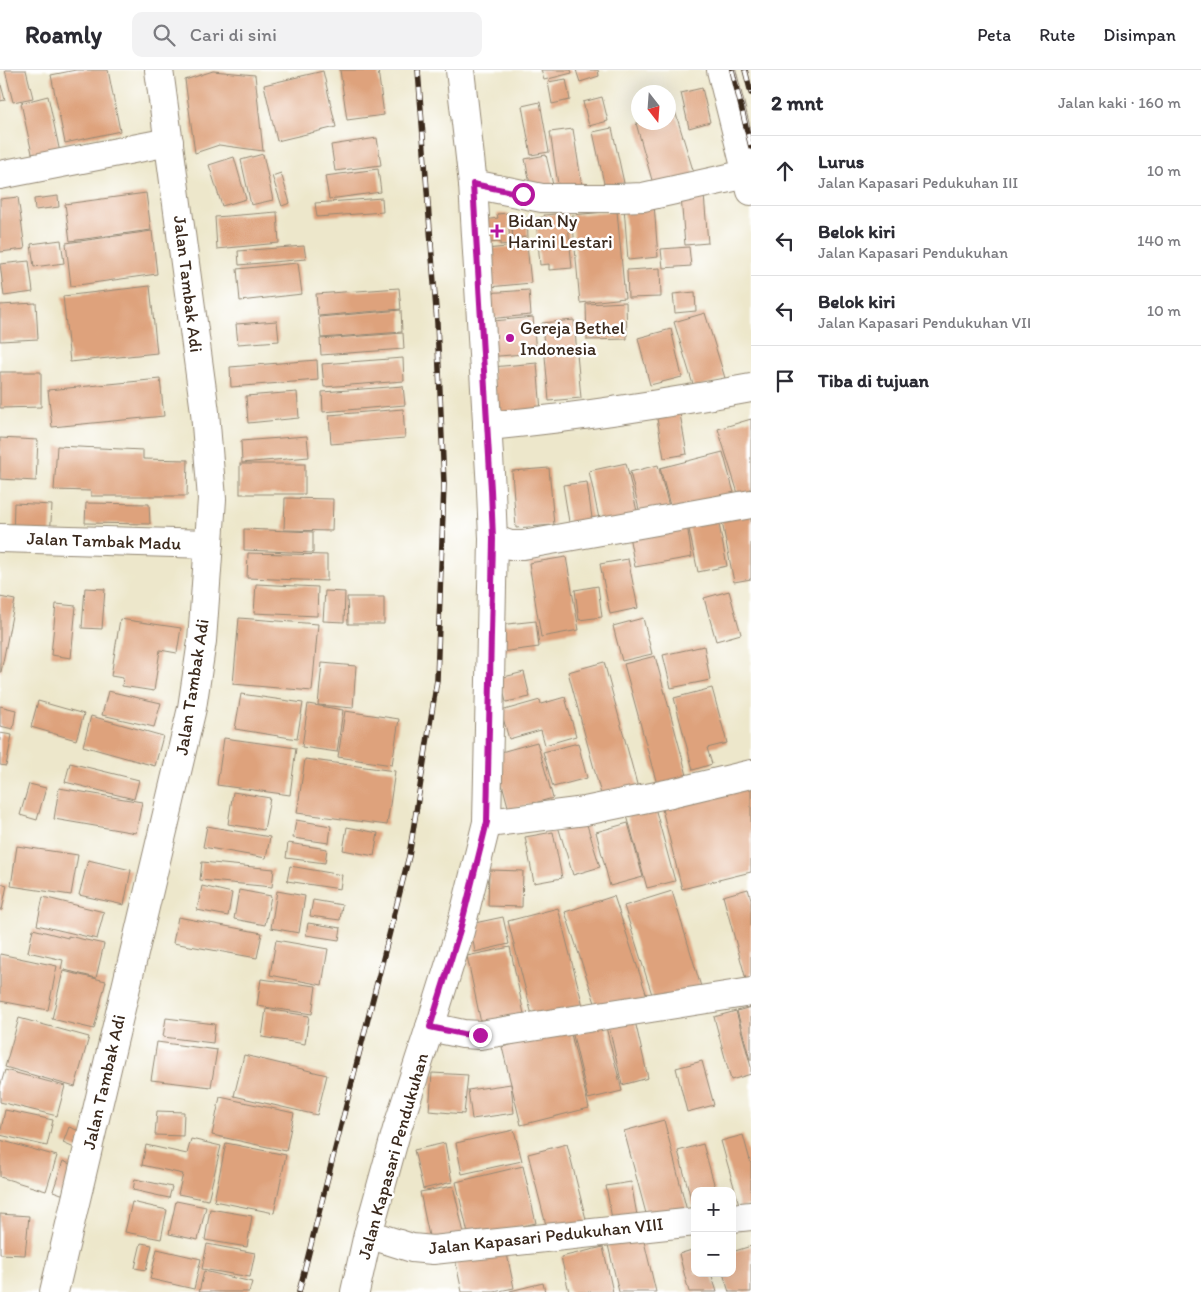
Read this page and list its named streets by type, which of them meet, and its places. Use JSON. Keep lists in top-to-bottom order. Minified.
{"streets":{"street":["Jalan Tambak Adi","Jalan Tambak Madu","Jalan Kapasari Pendukuhan","Jalan Kapasari Pedukuhan VIII"]},"crossings":[["Jalan Tambak Adi","Jalan Tambak Madu"],["Jalan Kapasari Pendukuhan","Jalan Kapasari Pedukuhan VIII"]],"places":{"health":["Bidan Ny Harini Lestari"],"other":["Gereja Bethel Indonesia"]},"north":"bottom","page":{"header":"Roamly","search":"Cari di sini","nav":["Peta","Rute","Disimpan"],"heading":["2 mnt","Jalan kaki · 160 m"],"list":[["Lurus","Jalan Kapasari Pedukuhan III","10 m"],["Belok kiri","Jalan Kapasari Pendukuhan","140 m"],["Belok kiri","Jalan Kapasari Pendukuhan VII","10 m"],"Tiba di tujuan"],"map_buttons":["+","−"]}}
